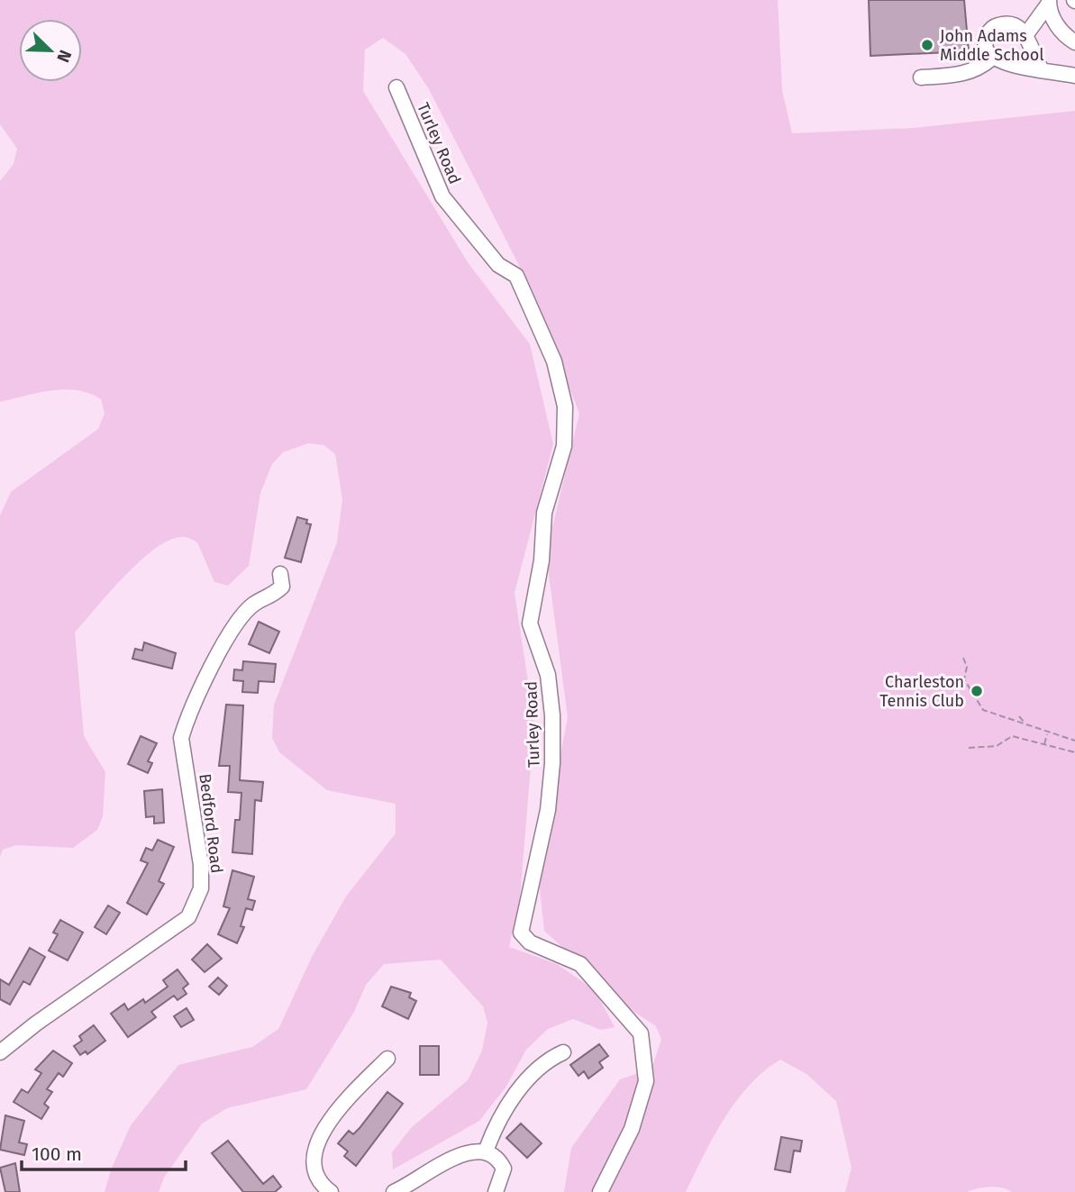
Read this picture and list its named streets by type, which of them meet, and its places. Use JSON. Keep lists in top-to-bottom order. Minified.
{"streets":{"street":["Turley Road","Bedford Road"]},"places":["John Adams Middle School","Charleston Tennis Club"],"scale_bar":"100 m","north":"bottom right"}
